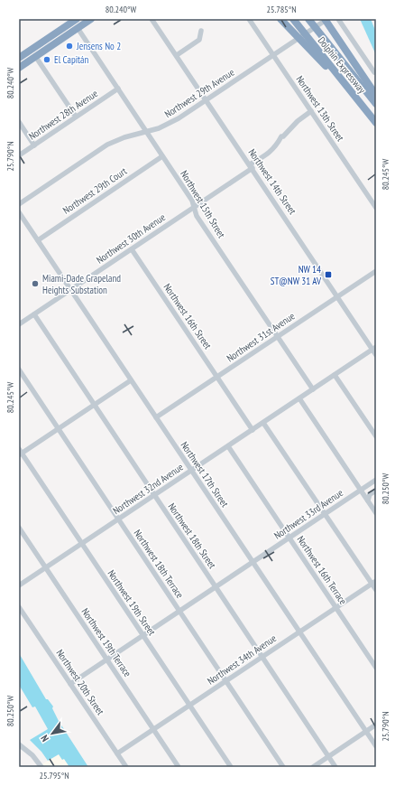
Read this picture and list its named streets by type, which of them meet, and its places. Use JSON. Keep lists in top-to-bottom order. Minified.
{"streets":{"highway":["Dolphin Expressway"],"street":["Northwest 29th Avenue","Northwest 13th Street","Northwest 28th Avenue","Northwest 14th Street","Northwest 29th Court","Northwest 15th Street","Northwest 30th Avenue","Northwest 16th Street","Northwest 31st Avenue","Northwest 17th Street","Northwest 32nd Avenue","Northwest 33rd Avenue","Northwest 18th Street","Northwest 18th Terrace","Northwest 16th Terrace","Northwest 19th Street","Northwest 19th Terrace","Northwest 34th Avenue","Northwest 20th Street"]},"crossings":[["Northwest 29th Avenue","Northwest 13th Street"],["Northwest 29th Avenue","Northwest 14th Street"],["Northwest 29th Avenue","Northwest 15th Street"],["Northwest 13th Street","Northwest 30th Avenue"],["Northwest 28th Avenue","Northwest 15th Street"],["Northwest 14th Street","Northwest 30th Avenue"],["Northwest 14th Street","Northwest 31st Avenue"],["Northwest 14th Street","Northwest 32nd Avenue"],["Northwest 29th Court","Northwest 15th Street"],["Northwest 29th Court","Northwest 17th Street"],["Northwest 15th Street","Northwest 30th Avenue"],["Northwest 15th Street","Northwest 31st Avenue"],["Northwest 15th Street","Northwest 32nd Avenue"],["Northwest 30th Avenue","Northwest 16th Street"],["Northwest 30th Avenue","Northwest 17th Street"],["Northwest 30th Avenue","Northwest 18th Street"],["Northwest 16th Street","Northwest 31st Avenue"],["Northwest 16th Street","Northwest 32nd Avenue"],["Northwest 31st Avenue","Northwest 17th Street"],["Northwest 17th Street","Northwest 32nd Avenue"],["Northwest 17th Street","Northwest 33rd Avenue"],["Northwest 17th Street","Northwest 34th Avenue"],["Northwest 32nd Avenue","Northwest 18th Street"],["Northwest 32nd Avenue","Northwest 18th Terrace"],["Northwest 32nd Avenue","Northwest 16th Terrace"],["Northwest 32nd Avenue","Northwest 19th Street"],["Northwest 32nd Avenue","Northwest 19th Terrace"],["Northwest 33rd Avenue","Northwest 18th Street"],["Northwest 33rd Avenue","Northwest 18th Terrace"],["Northwest 33rd Avenue","Northwest 16th Terrace"],["Northwest 33rd Avenue","Northwest 19th Street"],["Northwest 33rd Avenue","Northwest 19th Terrace"],["Northwest 33rd Avenue","Northwest 20th Street"],["Northwest 18th Street","Northwest 34th Avenue"],["Northwest 18th Terrace","Northwest 34th Avenue"],["Northwest 16th Terrace","Northwest 34th Avenue"],["Northwest 19th Street","Northwest 34th Avenue"],["Northwest 19th Terrace","Northwest 34th Avenue"],["Northwest 34th Avenue","Northwest 20th Street"]],"places":{"other":["Jensens No 2","El Capitán","Miami-Dade Grapeland Heights Substation"],"transit":["NW 14 ST@NW 31 AV"]},"north":"bottom left","coordinates":["80.240°W","25.785°N","25.790°N","80.245°W","80.250°W","25.795°N"]}
